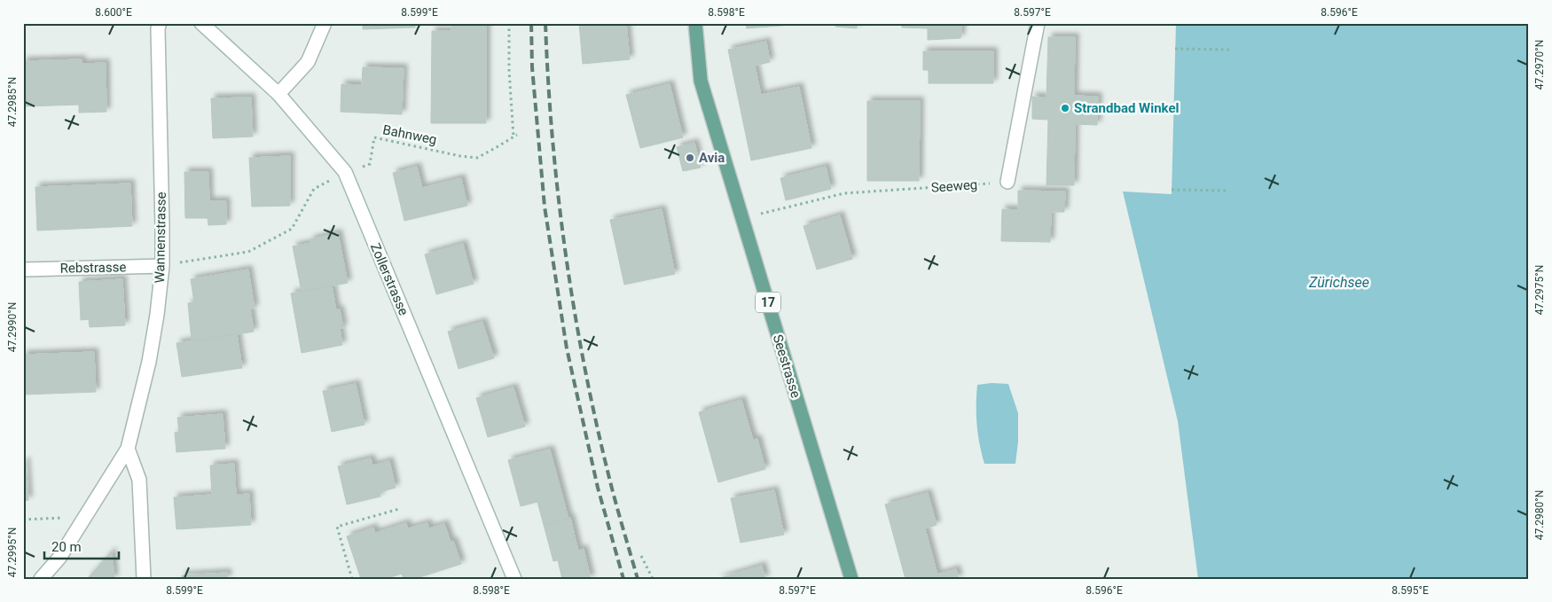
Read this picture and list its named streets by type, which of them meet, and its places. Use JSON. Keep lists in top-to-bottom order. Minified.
{"streets":{"main road":["17","Seestrasse"],"street":["Wannenstrasse","Rebstrasse","Zollerstrasse"],"path":["Bahnweg","Seeweg"]},"crossings":[["Bahnweg","Wannenstrasse"],["Bahnweg","Rebstrasse"],["Bahnweg","Zollerstrasse"],["Seeweg","Seestrasse"],["Wannenstrasse","Rebstrasse"]],"water":["Zürichsee"],"places":["Strandbad Winkel","Avia"],"scale_bar":"20 m","coordinates":["8.600°E","8.599°E","8.598°E","8.597°E","8.596°E","47.2970°N","47.2985°N","47.2975°N","47.2990°N","47.2980°N","47.2995°N","8.595°E"]}
